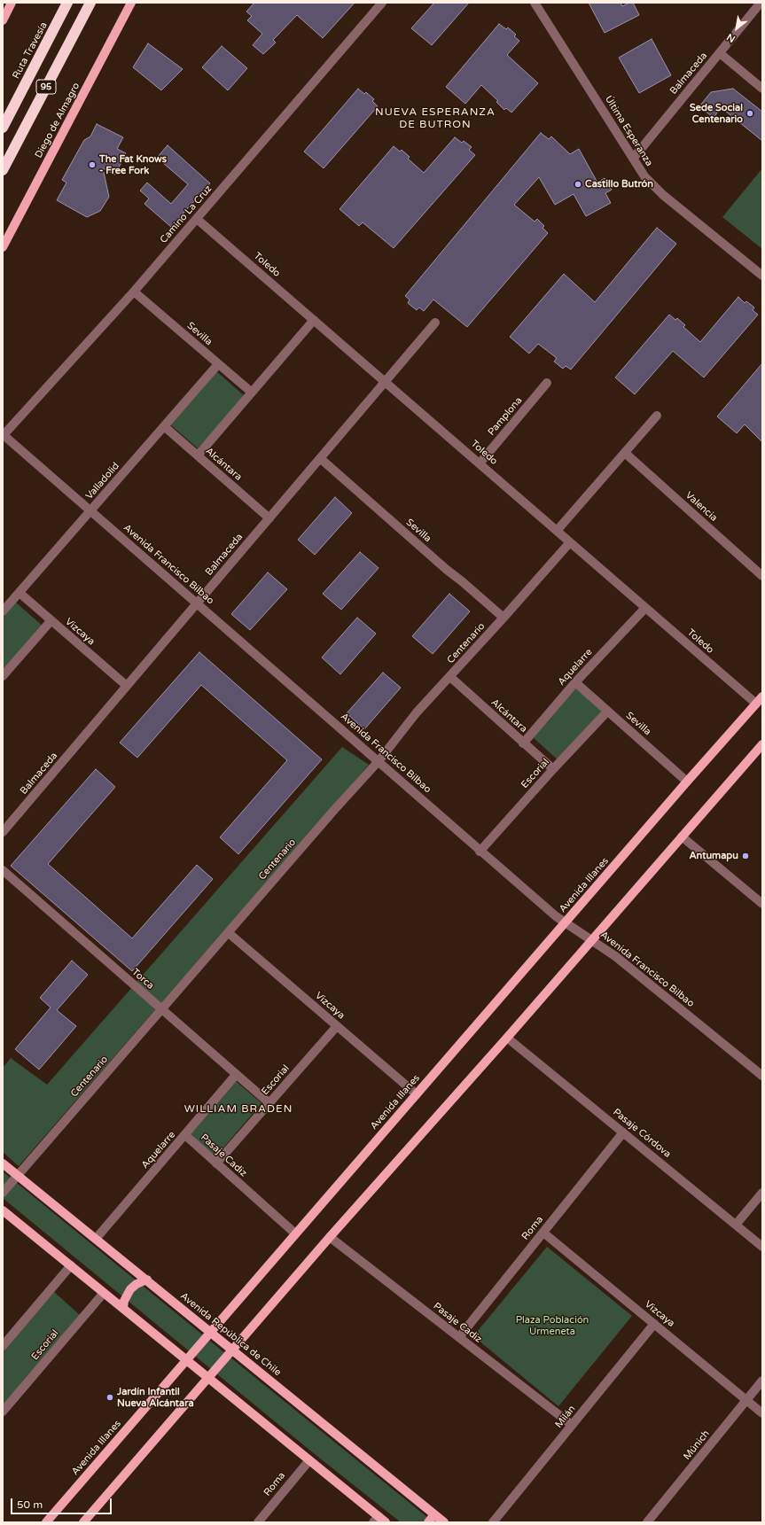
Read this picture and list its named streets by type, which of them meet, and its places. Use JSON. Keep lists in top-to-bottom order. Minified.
{"streets":{"highway":["Ruta Travesía","95"],"main road":["Diego de Almagro","Avenida Illanes","Avenida República de Chile"],"street":["Balmaceda","Última Esperanza","Camino La Cruz","Toledo","Sevilla","Pamplona","Alcántara","Valladolid","Valencia","Avenida Francisco Bilbao","Vizcaya","Centenario","Aquelarre","Escorial","Torca","Pasaje Córdova","Pasaje Cadiz","Roma","Milán","Múnich"]},"crossings":[["Balmaceda","Última Esperanza"],["Balmaceda","Toledo"],["Balmaceda","Sevilla"],["Balmaceda","Alcántara"],["Balmaceda","Avenida Francisco Bilbao"],["Balmaceda","Vizcaya"],["Camino La Cruz","Toledo"],["Camino La Cruz","Sevilla"],["Camino La Cruz","Avenida Francisco Bilbao"],["Toledo","Pamplona"],["Toledo","Centenario"],["Toledo","Aquelarre"],["Toledo","Avenida Illanes"],["Sevilla","Valladolid"],["Sevilla","Centenario"],["Sevilla","Aquelarre"],["Sevilla","Escorial"],["Sevilla","Avenida Illanes"],["Alcántara","Valladolid"],["Alcántara","Centenario"],["Alcántara","Aquelarre"],["Alcántara","Escorial"],["Valladolid","Avenida Francisco Bilbao"],["Valladolid","Vizcaya"],["Avenida Francisco Bilbao","Centenario"],["Avenida Francisco Bilbao","Escorial"],["Avenida Francisco Bilbao","Avenida Illanes"],["Vizcaya","Centenario"],["Vizcaya","Escorial"],["Vizcaya","Avenida Illanes"],["Vizcaya","Roma"],["Vizcaya","Milán"],["Vizcaya","Múnich"],["Centenario","Torca"],["Centenario","Avenida República de Chile"],["Aquelarre","Torca"],["Aquelarre","Pasaje Cadiz"],["Aquelarre","Avenida República de Chile"],["Escorial","Torca"],["Escorial","Pasaje Cadiz"],["Avenida Illanes","Pasaje Cadiz"],["Avenida Illanes","Avenida República de Chile"],["Pasaje Córdova","Roma"],["Pasaje Cadiz","Roma"],["Pasaje Cadiz","Milán"]],"districts":["NUEVA ESPERANZA DE BUTRON","WILLIAM BRADEN"],"parks":["Plaza Población Urmeneta"],"places":["Sede Social Centenario","The Fat Knows - Free Fork","Castillo Butrón","Antumapu","Jardín Infantil Nueva Alcántara"],"scale_bar":"50 m","north":"bottom left"}
